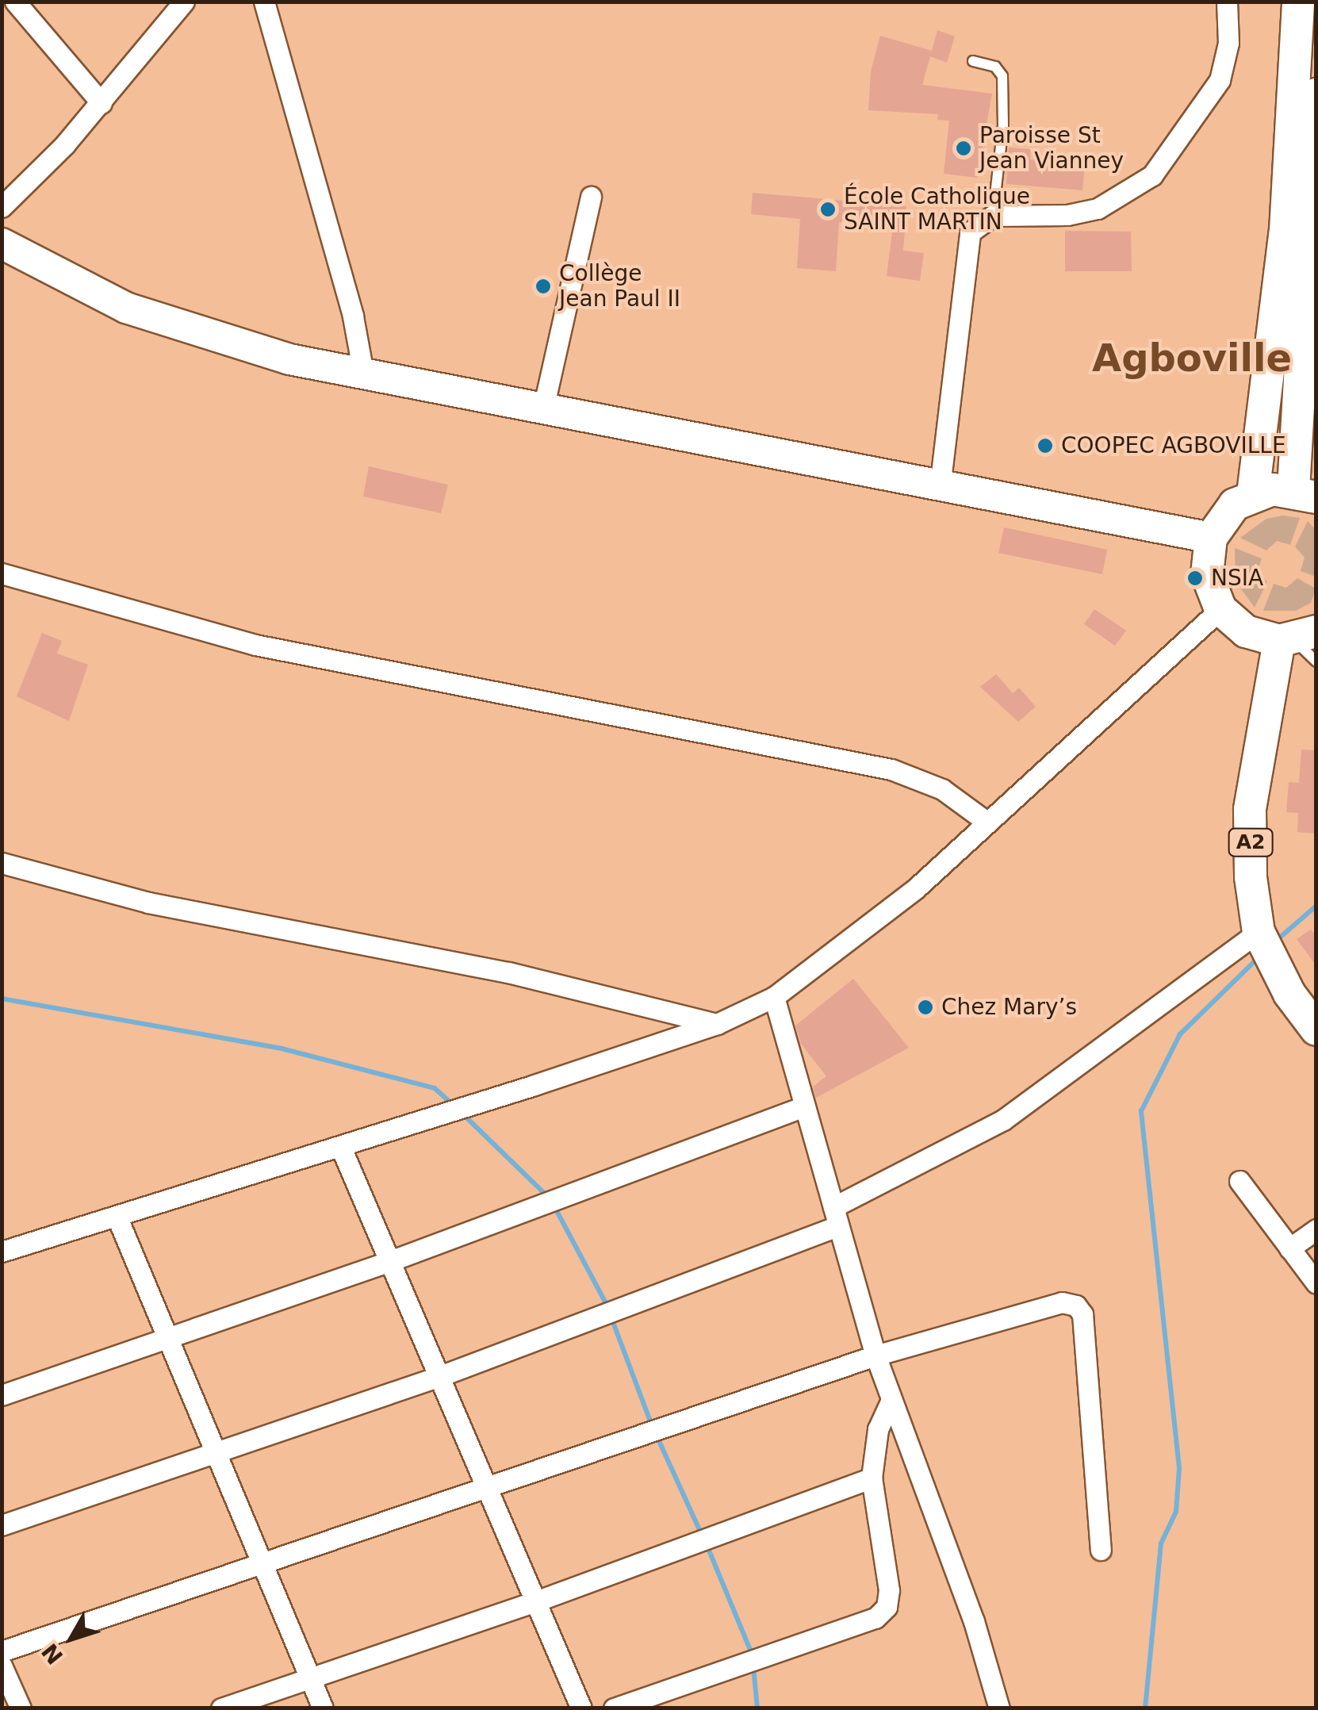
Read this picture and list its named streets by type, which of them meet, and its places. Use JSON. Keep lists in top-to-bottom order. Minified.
{"streets":{"main road":["A2"]},"districts":["Agboville"],"places":["Paroisse St Jean Vianney","École Catholique SAINT MARTIN","Collège Jean Paul II","COOPEC AGBOVILLE","NSIA","Chez Mary’s"],"north":"bottom left"}
